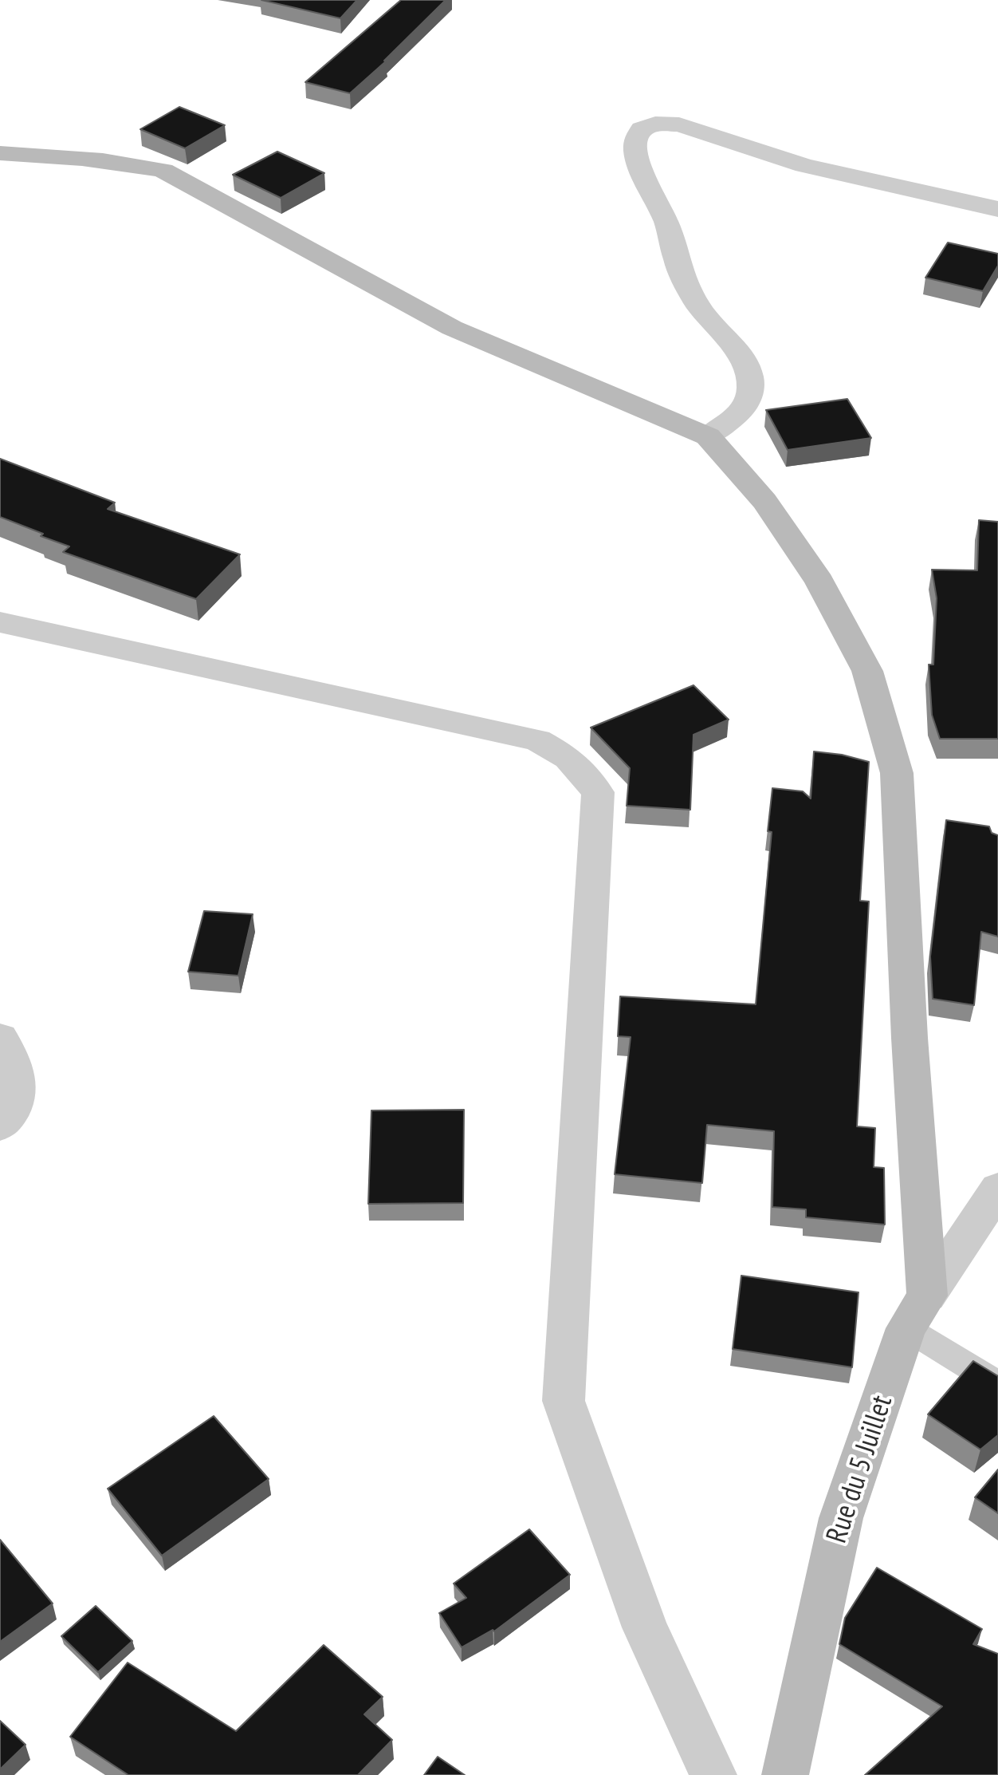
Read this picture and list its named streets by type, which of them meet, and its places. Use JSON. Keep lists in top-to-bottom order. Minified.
{"streets":{"street":["Rue du 5 Juillet"]}}
